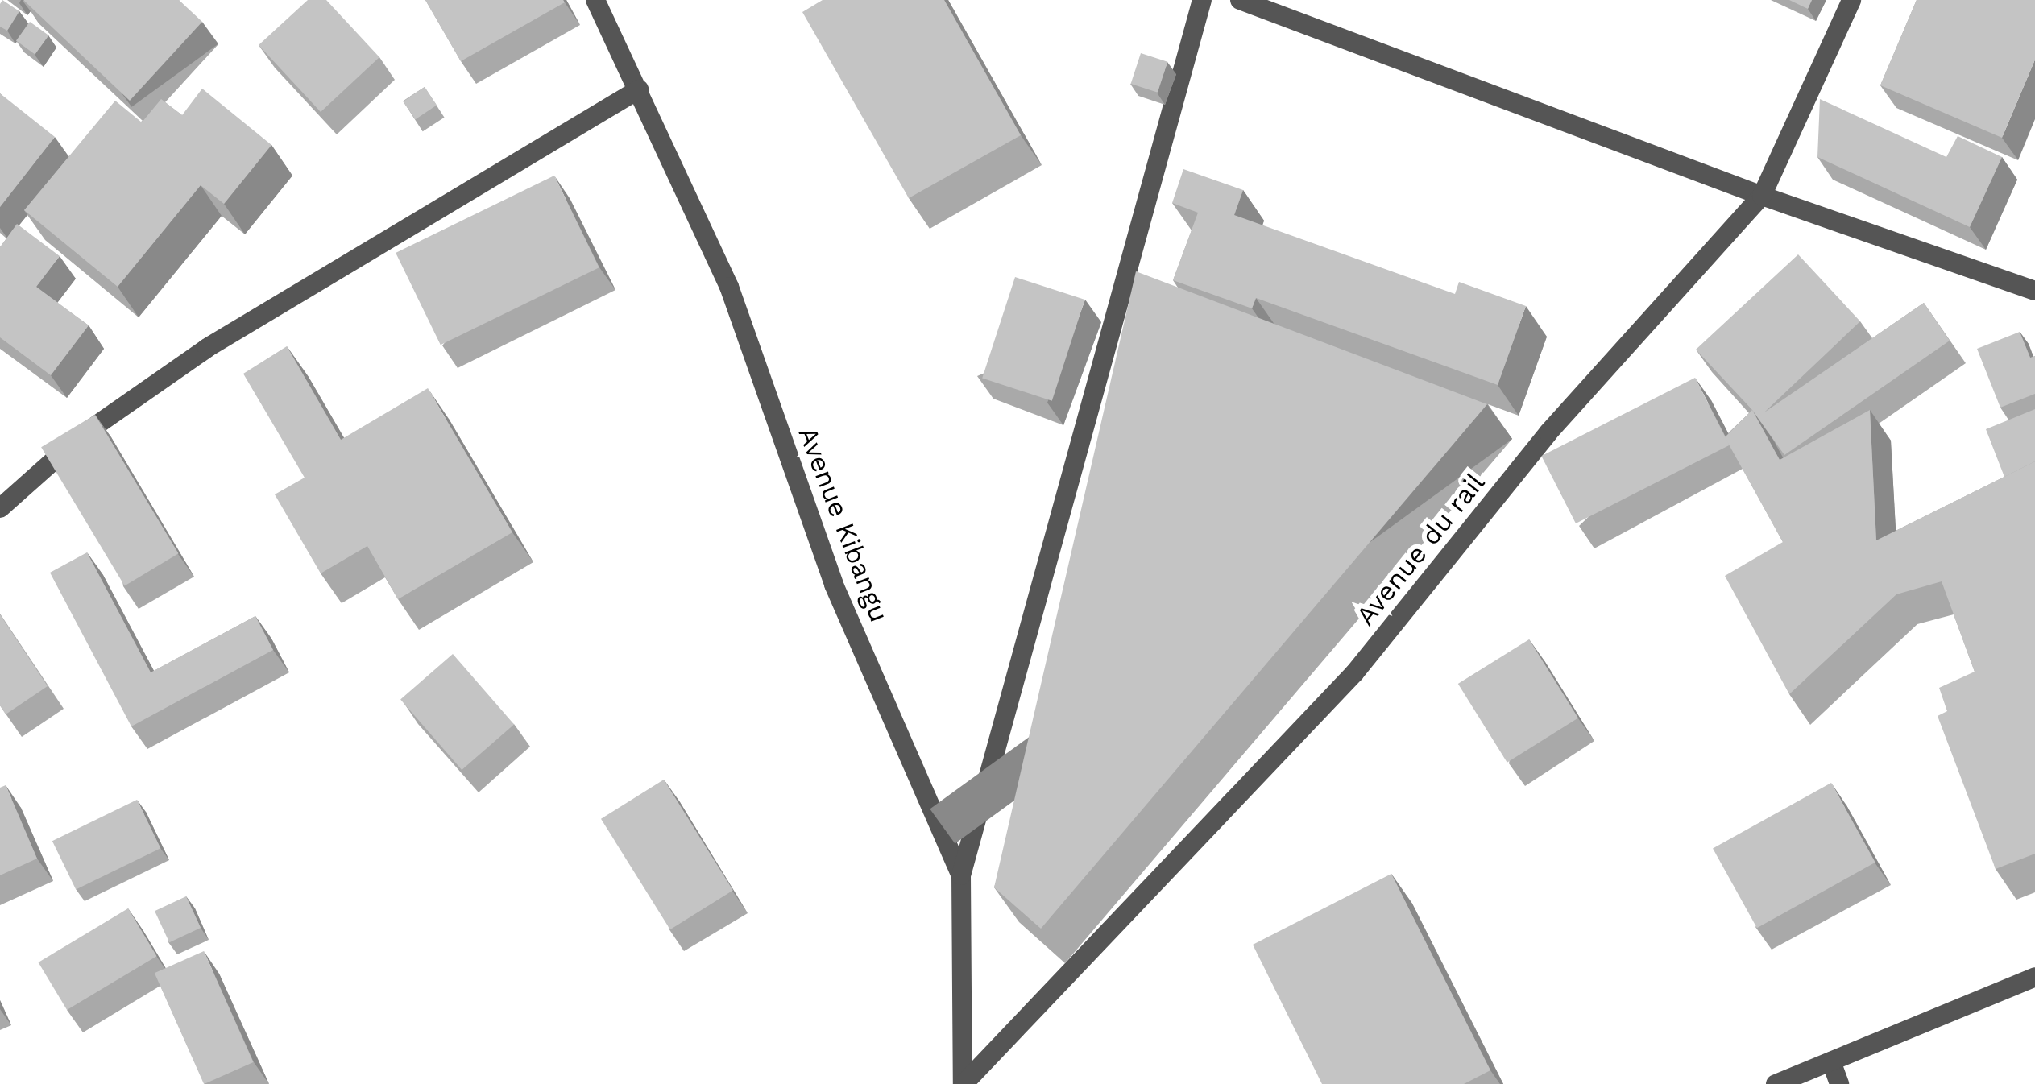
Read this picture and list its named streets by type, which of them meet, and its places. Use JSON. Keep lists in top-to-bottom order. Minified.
{"streets":{"street":["Avenue Kibangu","Avenue du rail"]},"crossings":[["Avenue Kibangu","Avenue du rail"]]}
